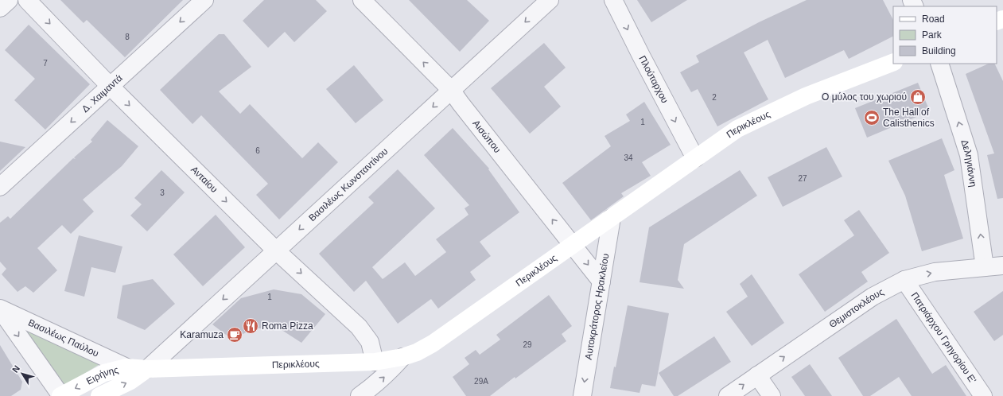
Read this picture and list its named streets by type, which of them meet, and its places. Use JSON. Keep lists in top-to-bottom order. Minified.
{"streets":{"main road":["Περικλέους","Ειρήνης"],"street":["Πλούταρχου","Δ. Χαιμαντά","Αισώπου","Δεληγιάννη","Ανταίου","Βασιλέως Κωνσταντίνου","Αυτοκράτορος Ηρακλείου","Θεμιστοκλέους","Βασιλέως Παύλου","Πατριάρχου Γρηγορίου Ε'"]},"crossings":[["Πλούταρχου","Περικλέους"],["Δ. Χαιμαντά","Ανταίου"],["Περικλέους","Αισώπου"],["Περικλέους","Ανταίου"],["Περικλέους","Βασιλέως Κωνσταντίνου"],["Περικλέους","Αυτοκράτορος Ηρακλείου"],["Περικλέους","Ειρήνης"],["Αισώπου","Βασιλέως Κωνσταντίνου"],["Αισώπου","Αυτοκράτορος Ηρακλείου"],["Δεληγιάννη","Θεμιστοκλέους"],["Ανταίου","Βασιλέως Κωνσταντίνου"],["Βασιλέως Κωνσταντίνου","Ειρήνης"],["Θεμιστοκλέους","Πατριάρχου Γρηγορίου Ε'"],["Βασιλέως Παύλου","Ειρήνης"]],"one_way":["Πλούταρχου","Δ. Χαιμαντά","Δεληγιάννη","Ανταίου","Βασιλέως Κωνσταντίνου","Αυτοκράτορος Ηρακλείου","Θεμιστοκλέους"],"places":{"shop":["Ο μύλος του χωριού"],"sports":["The Hall of Calisthenics"],"restaurant":["Roma Pizza"],"cafe":["Karamuza"]},"house_numbers":["8","7","2","1","6","34","27","3","1","29","29Α"],"legend":["Road","Park","Building"],"north":"top left"}
